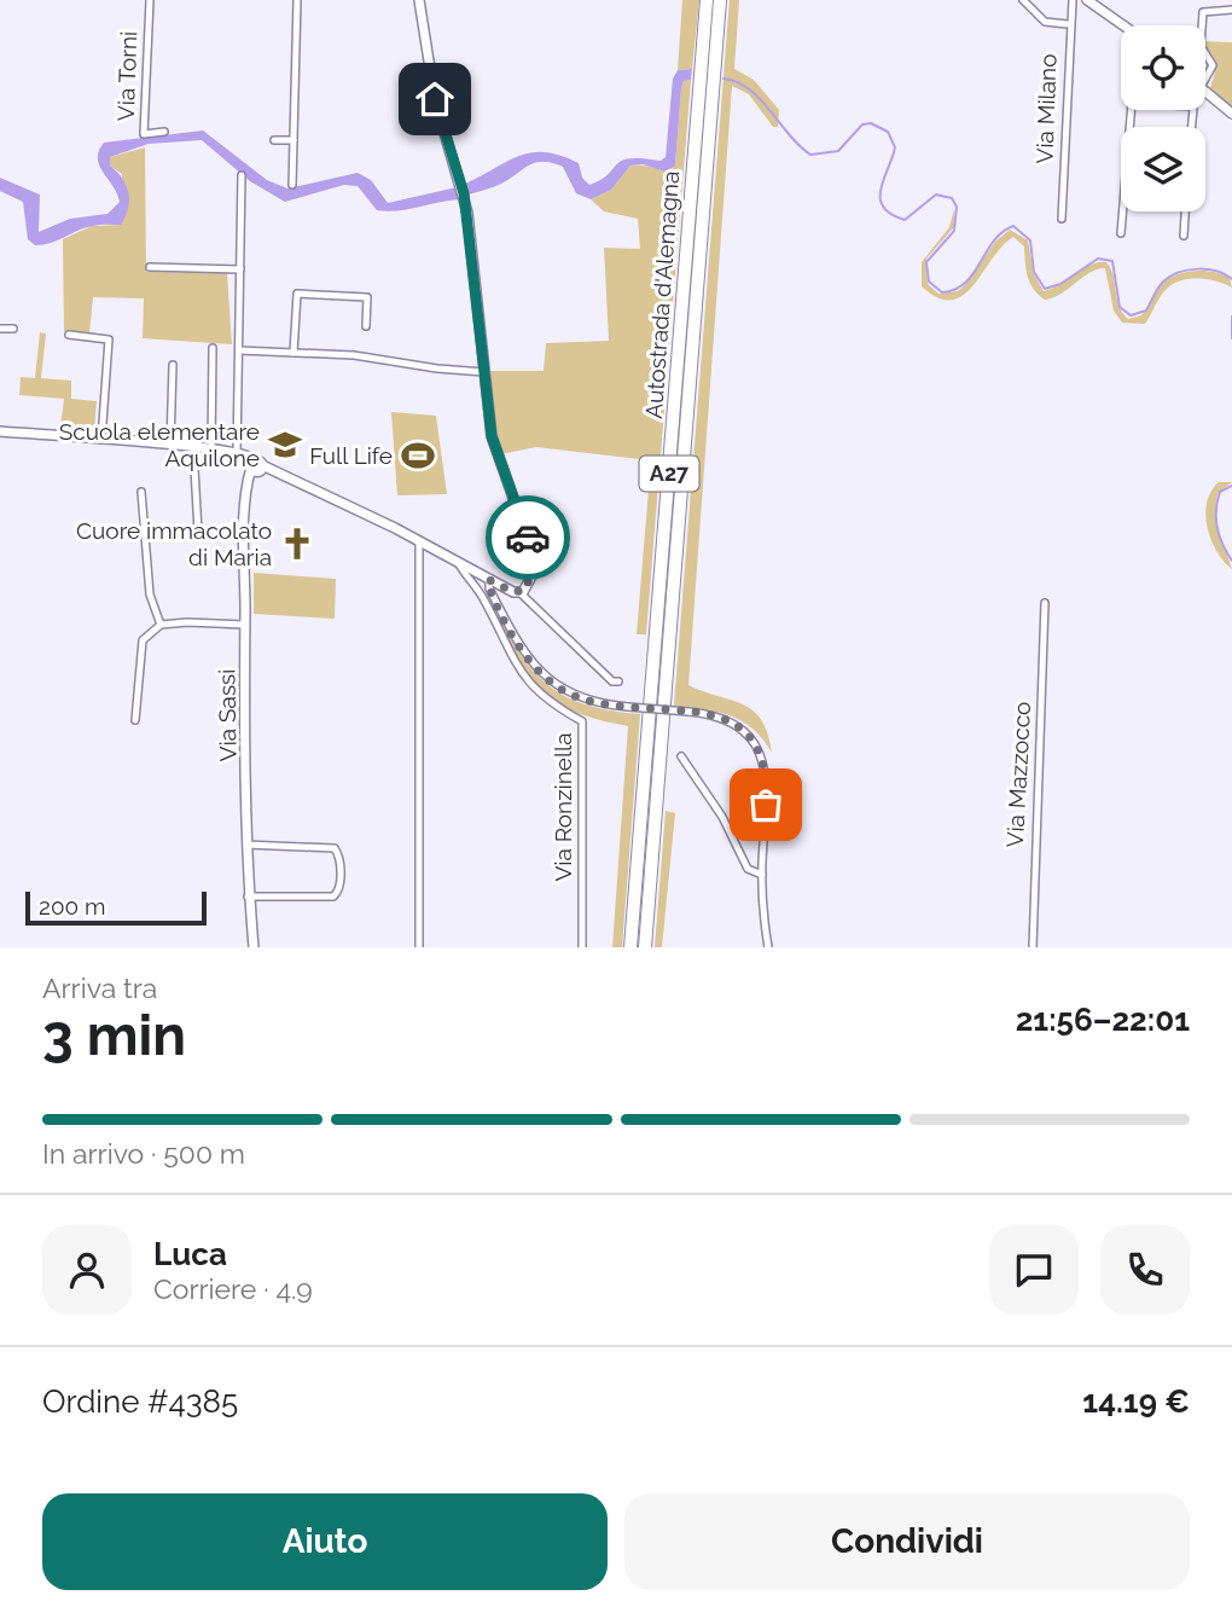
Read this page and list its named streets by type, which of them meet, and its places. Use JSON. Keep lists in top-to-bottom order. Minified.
{"streets":{"highway":["Autostrada d'Alemagna","A27"],"street":["Via Torni","Via Milano","Via Sassi","Via Mazzocco","Via Ronzinella"]},"crossings":[["Via Sassi","Via Ronzinella"]],"places":{"school or university":["Scuola elementare Aquilone"],"sports":["Full Life"],"church":["Cuore immacolato di Maria"]},"scale_bar":"200 m","page":{"scale":"200 m","heading":["3 min","Arriva tra","21:56–22:01"],"panel":["Luca","Corriere · 4.9","Ordine #4385","14.19 €"],"bar":"In arrivo · 500 m","buttons":["Aiuto","Condividi"]}}
